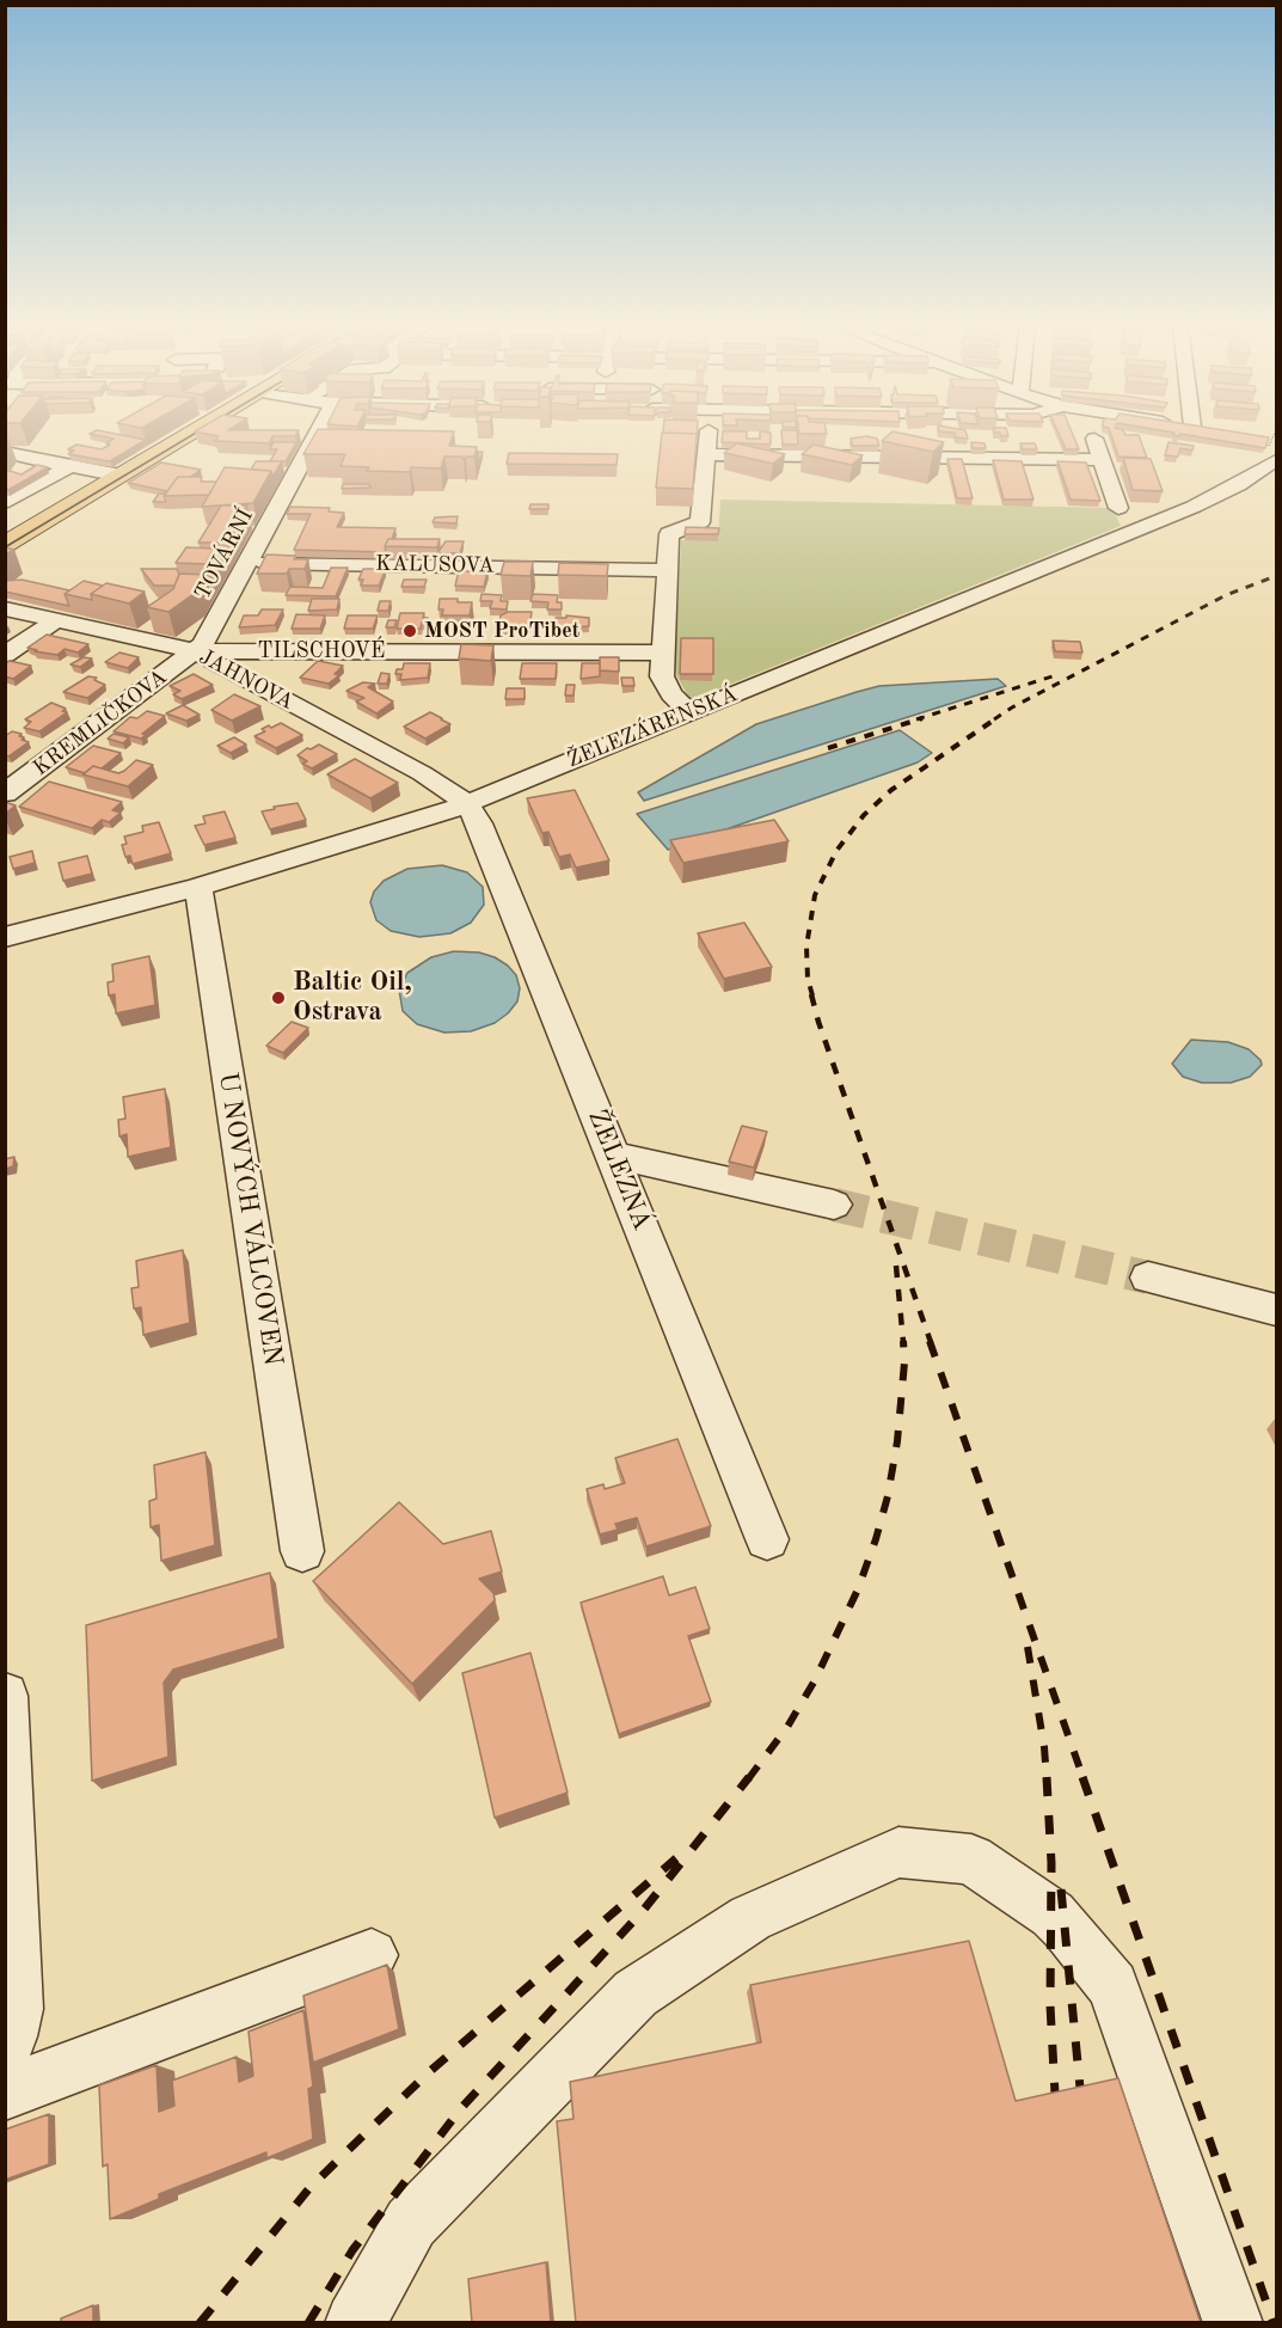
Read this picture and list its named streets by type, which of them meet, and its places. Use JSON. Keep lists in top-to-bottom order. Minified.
{"streets":{"street":["TOVÁRNÍ","KALUSOVA","TILSCHOVÉ","JAHNOVA","KREMLIČKOVA","ŽELEZÁRENSKÁ","ŽELEZNÁ","U NOVÝCH VÁLCOVEN"]},"crossings":[["TOVÁRNÍ","KALUSOVA"],["TOVÁRNÍ","TILSCHOVÉ"],["TOVÁRNÍ","JAHNOVA"],["TOVÁRNÍ","KREMLIČKOVA"],["TILSCHOVÉ","JAHNOVA"],["TILSCHOVÉ","KREMLIČKOVA"],["JAHNOVA","KREMLIČKOVA"],["JAHNOVA","ŽELEZÁRENSKÁ"],["JAHNOVA","ŽELEZNÁ"],["ŽELEZÁRENSKÁ","ŽELEZNÁ"],["ŽELEZÁRENSKÁ","U NOVÝCH VÁLCOVEN"]],"places":["MOST ProTibet","Baltic Oil, Ostrava"]}
